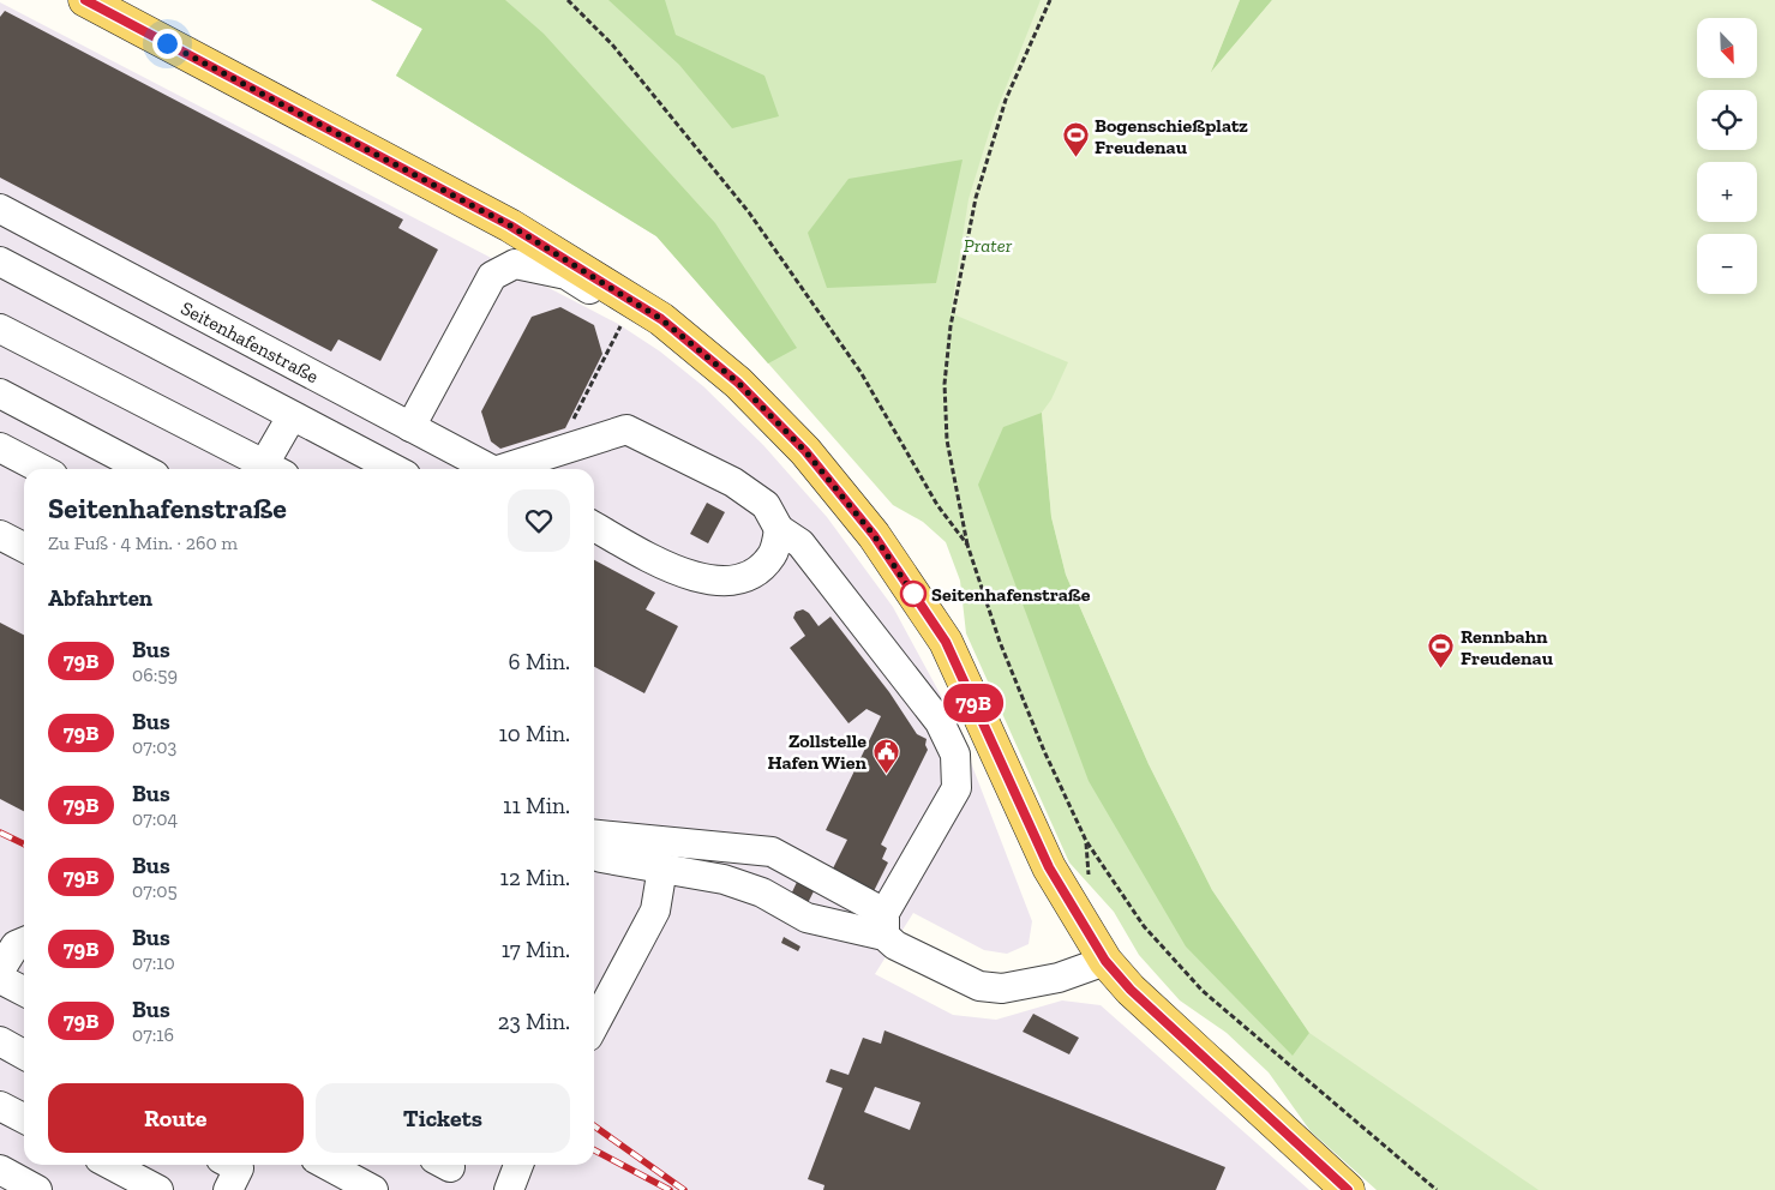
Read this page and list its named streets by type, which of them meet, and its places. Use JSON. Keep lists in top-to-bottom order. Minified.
{"streets":{"lane":["Seitenhafenstraße"]},"parks":["Prater"],"places":{"sports":["Bogenschießplatz Freudenau","Rennbahn Freudenau"],"other":["Seitenhafenstraße"],"public building":["Zollstelle Hafen Wien"]},"lines":["bus line 79B"],"north":"bottom right","page":{"on_map":"79B","map_buttons":["+","−"],"heading":[["Seitenhafenstraße","Zu Fuß · 4 Min. · 260 m"],"Abfahrten"],"list":[{"mark":"79B","name":"Bus","note":"06:59","value":"6 Min."},{"mark":"79B","name":"Bus","note":"07:03","value":"10 Min."},{"mark":"79B","name":"Bus","note":"07:04","value":"11 Min."},{"mark":"79B","name":"Bus","note":"07:05","value":"12 Min."},{"mark":"79B","name":"Bus","note":"07:10","value":"17 Min."},{"mark":"79B","name":"Bus","note":"07:16","value":"23 Min."}],"buttons":["Route","Tickets"]}}
